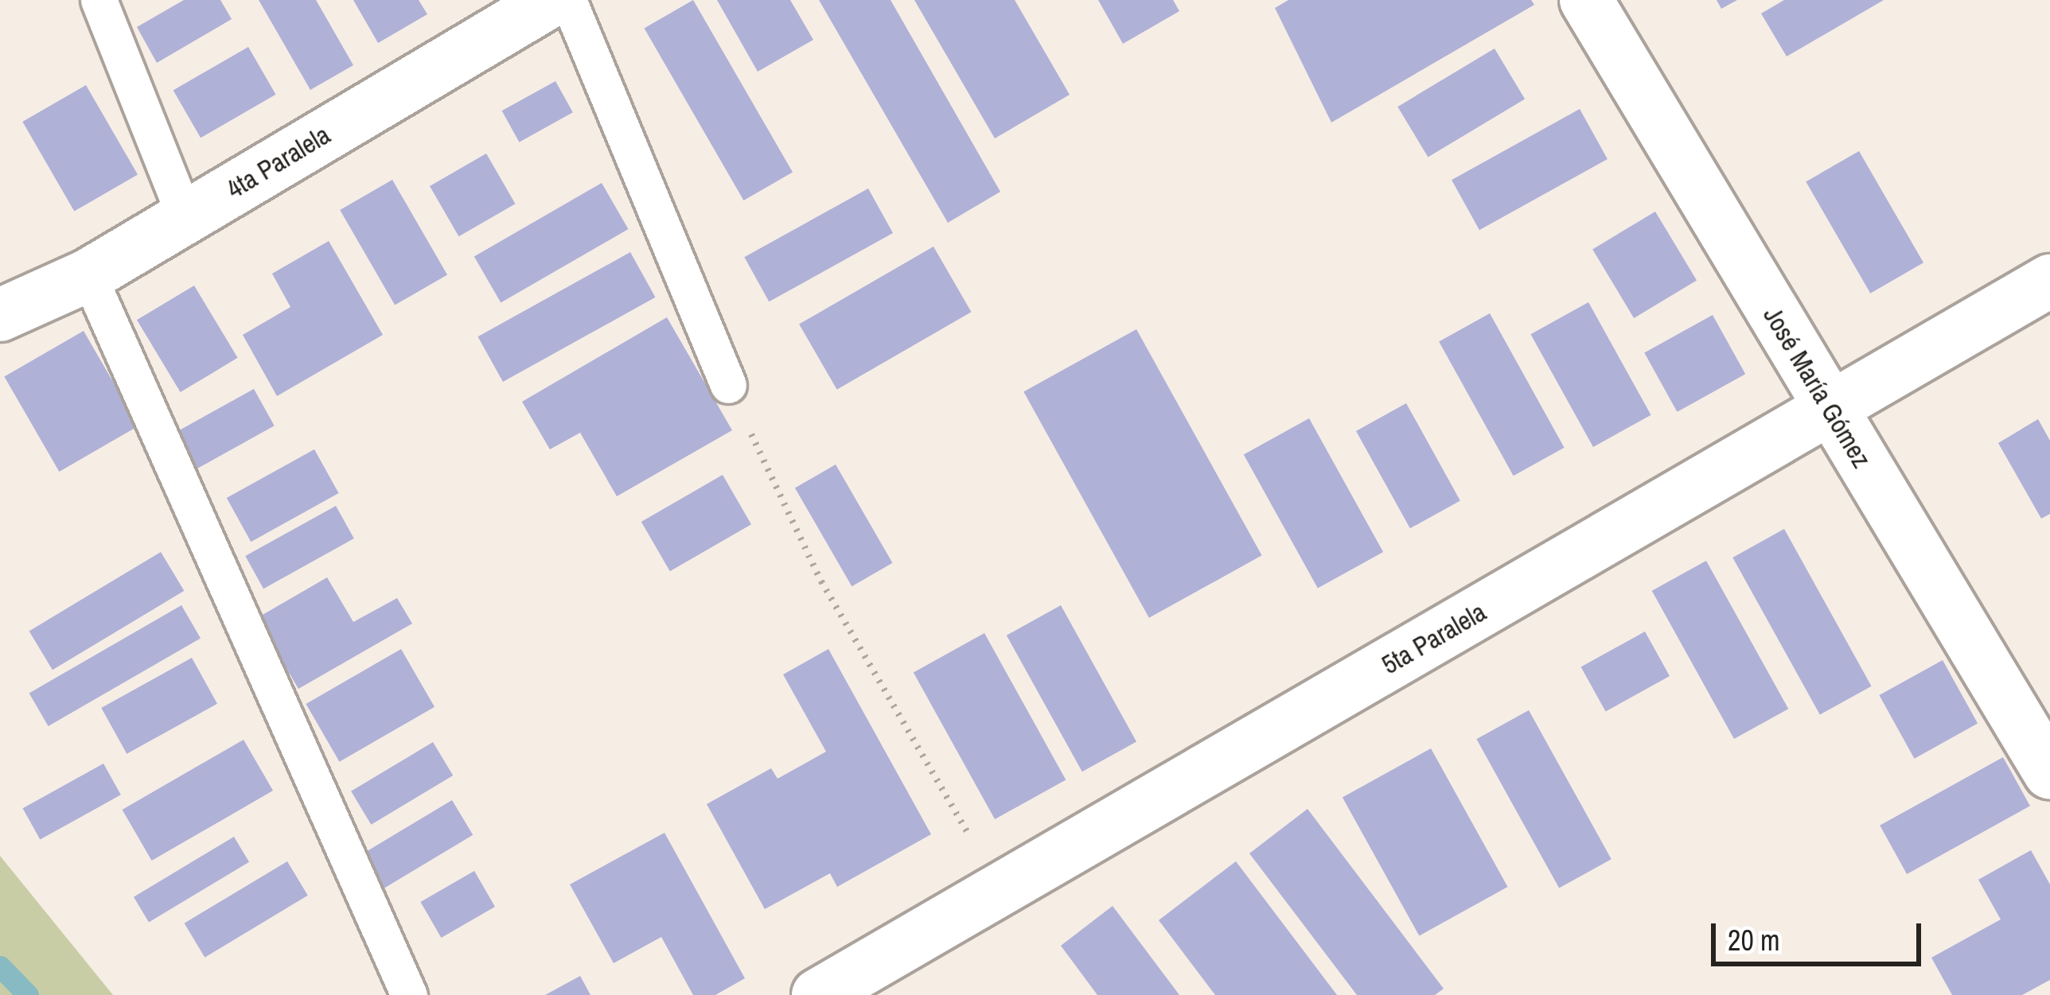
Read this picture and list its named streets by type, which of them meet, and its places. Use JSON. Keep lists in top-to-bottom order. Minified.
{"streets":{"street":["4ta Paralela","José María Gómez","5ta Paralela"]},"crossings":[["José María Gómez","5ta Paralela"]],"scale_bar":"20 m"}
